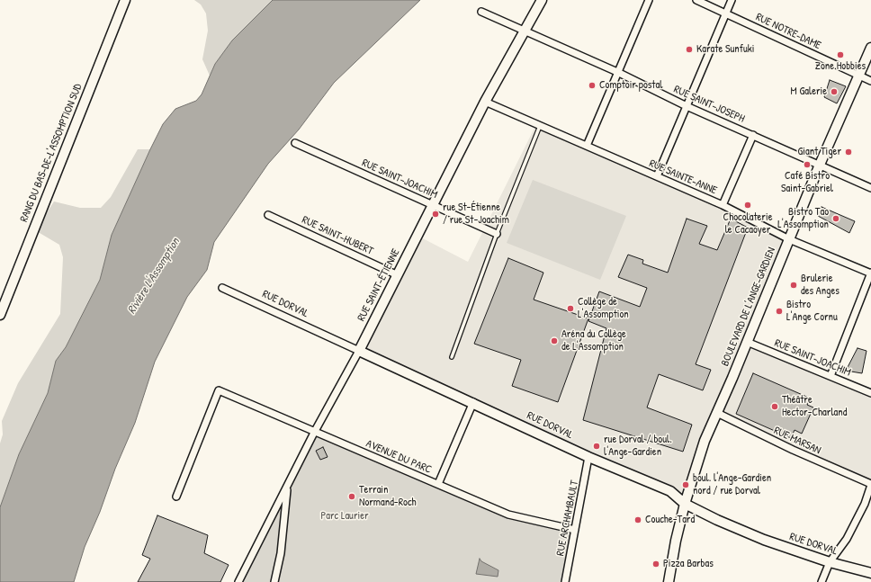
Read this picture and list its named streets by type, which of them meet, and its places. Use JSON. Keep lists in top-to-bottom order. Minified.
{"streets":{"street":["RUE NOTRE-DAME","RUE SAINT-JOSEPH","RANG DU BAS-DE-L'ASSOMPTION SUD","RUE SAINTE-ANNE","RUE SAINT-JOACHIM","RUE SAINT-HUBERT","RUE SAINT-ÉTIENNE","RUE DORVAL","BOULEVARD DE L'ANGE-GARDIEN","RUE MARSAN","AVENUE DU PARC","RUE ARCHAMBAULT"]},"crossings":[["RUE NOTRE-DAME","BOULEVARD DE L'ANGE-GARDIEN"],["RUE SAINT-JOSEPH","RUE SAINT-ÉTIENNE"],["RUE SAINT-JOSEPH","BOULEVARD DE L'ANGE-GARDIEN"],["RUE SAINTE-ANNE","RUE SAINT-ÉTIENNE"],["RUE SAINTE-ANNE","BOULEVARD DE L'ANGE-GARDIEN"],["RUE SAINT-JOACHIM","RUE SAINT-ÉTIENNE"],["RUE SAINT-JOACHIM","BOULEVARD DE L'ANGE-GARDIEN"],["RUE SAINT-HUBERT","RUE SAINT-ÉTIENNE"],["RUE SAINT-ÉTIENNE","RUE DORVAL"],["RUE SAINT-ÉTIENNE","AVENUE DU PARC"],["RUE DORVAL","BOULEVARD DE L'ANGE-GARDIEN"],["RUE DORVAL","RUE ARCHAMBAULT"],["BOULEVARD DE L'ANGE-GARDIEN","RUE MARSAN"],["AVENUE DU PARC","RUE ARCHAMBAULT"]],"water":["Rivière L'Assomption"],"parks":["Parc Laurier"],"places":["Karate Sunfuki","Zone Hobbies","Comptoir postal","M Galerie","Giant Tiger","Café Bistro Saint-Gabriel","Chocolaterie le Cacaoyer","rue St-Étienne / rue St-Joachim","Bistro Tao L'Assomption","Brulerie des Anges","Collège de L'Assomption","Bistro L'Ange Cornu","Aréna du Collège de L'Assomption","Théâtre Hector-Charland","rue Dorval / boul. l'Ange-Gardien","boul. l'Ange-Gardien nord / rue Dorval","Terrain Normand-Roch","Couche-Tard","Pizza Barbas"]}
